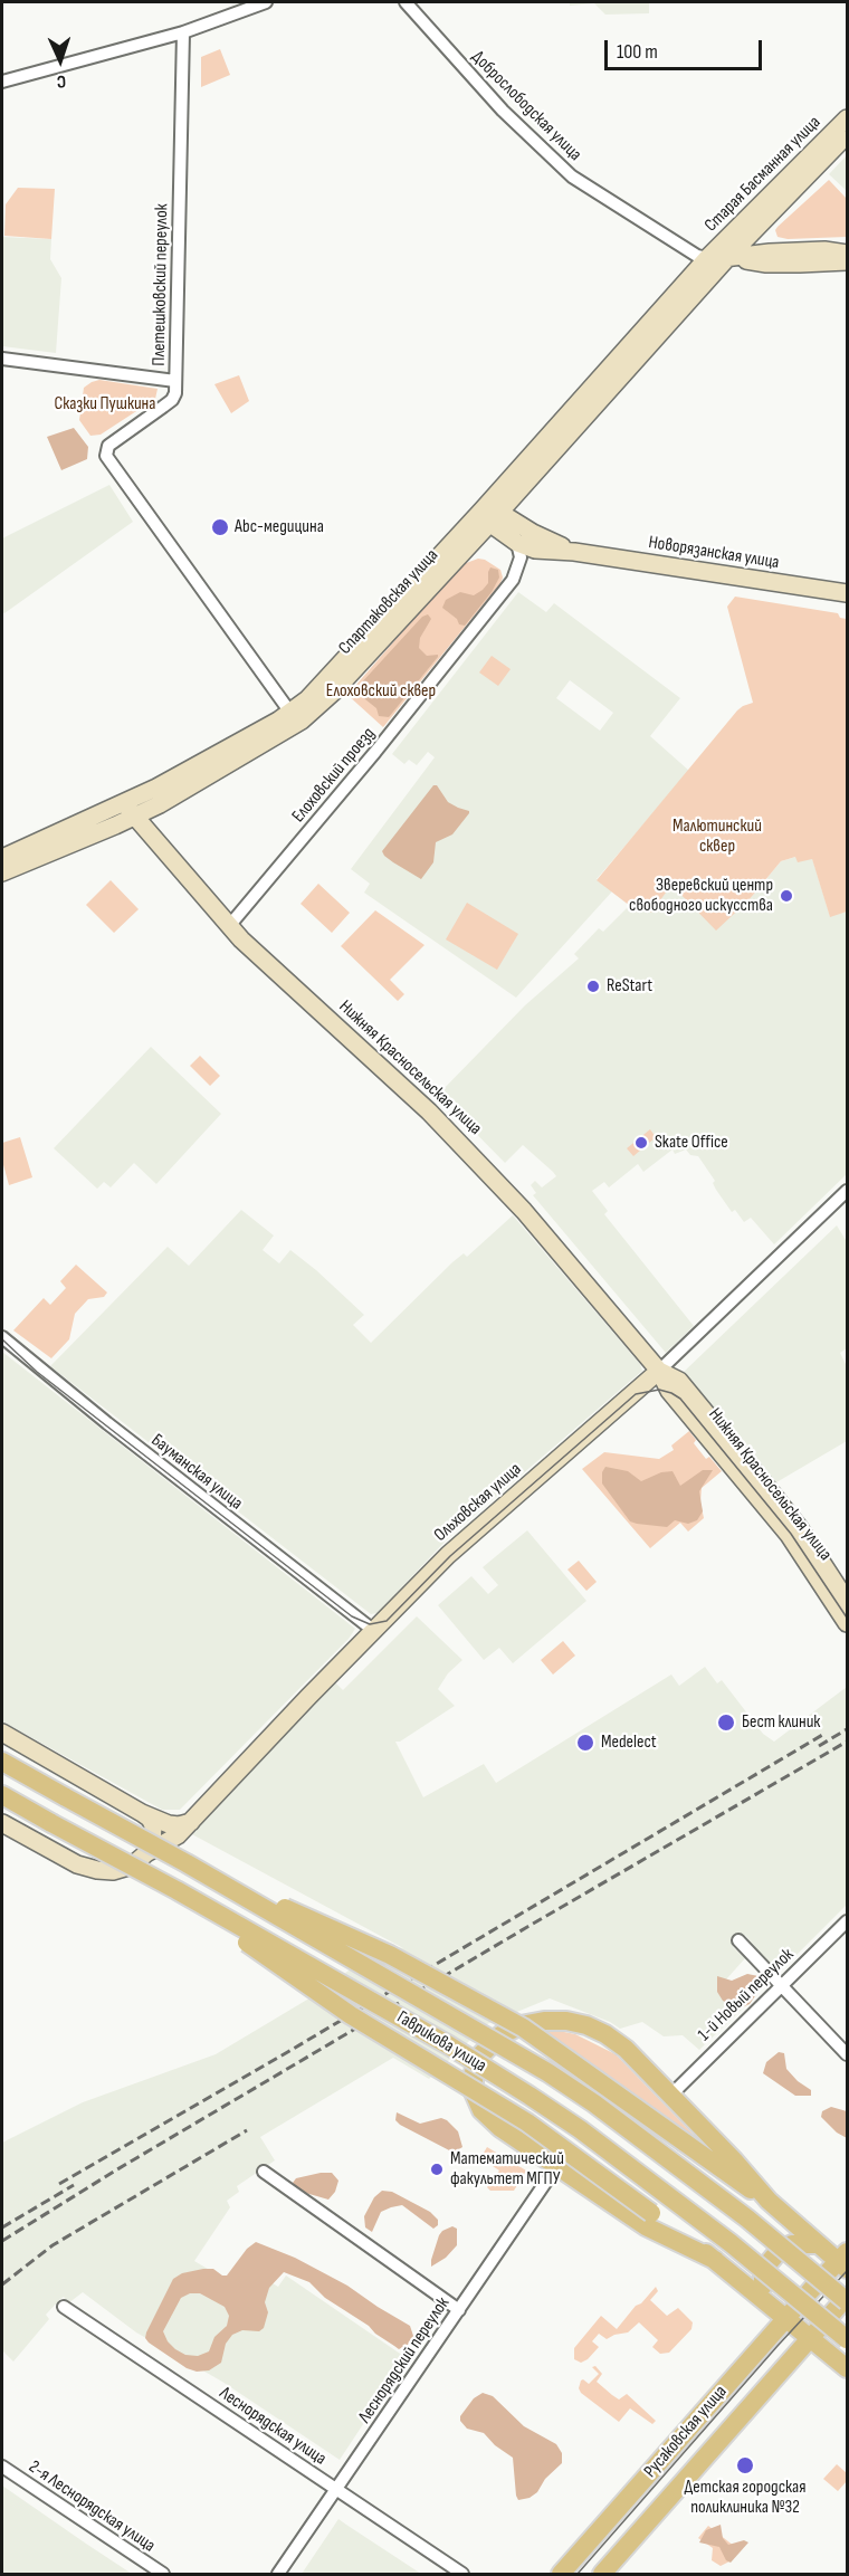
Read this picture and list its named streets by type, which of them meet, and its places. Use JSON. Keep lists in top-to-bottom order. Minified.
{"streets":{"main road":["Гаврикова улица","Русаковская улица"],"street":["Доброслободская улица","Старая Басманная улица","Плетешковский переулок","Новорязанская улица","Спартаковская улица","Елоховский проезд","Нижняя Красносельская улица","Бауманская улица","Ольховская улица","1-й Новый переулок","Леснорядский переулок","Леснорядская улица","2-я Леснорядская улица"]},"crossings":[["Доброслободская улица","Старая Басманная улица"],["Доброслободская улица","Спартаковская улица"],["Старая Басманная улица","Спартаковская улица"],["Плетешковский переулок","Спартаковская улица"],["Новорязанская улица","Спартаковская улица"],["Новорязанская улица","Елоховский проезд"],["Спартаковская улица","Нижняя Красносельская улица"],["Елоховский проезд","Нижняя Красносельская улица"],["Нижняя Красносельская улица","Ольховская улица"],["Бауманская улица","Ольховская улица"],["Гаврикова улица","Русаковская улица"],["Леснорядский переулок","Леснорядская улица"]],"parks":["Сказки Пушкина","Елоховский сквер","Малютинский сквер"],"places":["Abc-медицина","Зверевский центр свободного искусства","ReStart","Skate Office","Бест клиник","Medelect","Математический факультет МГПУ","Детская городская поликлиника №32"],"scale_bar":"100 m","north":"bottom"}
